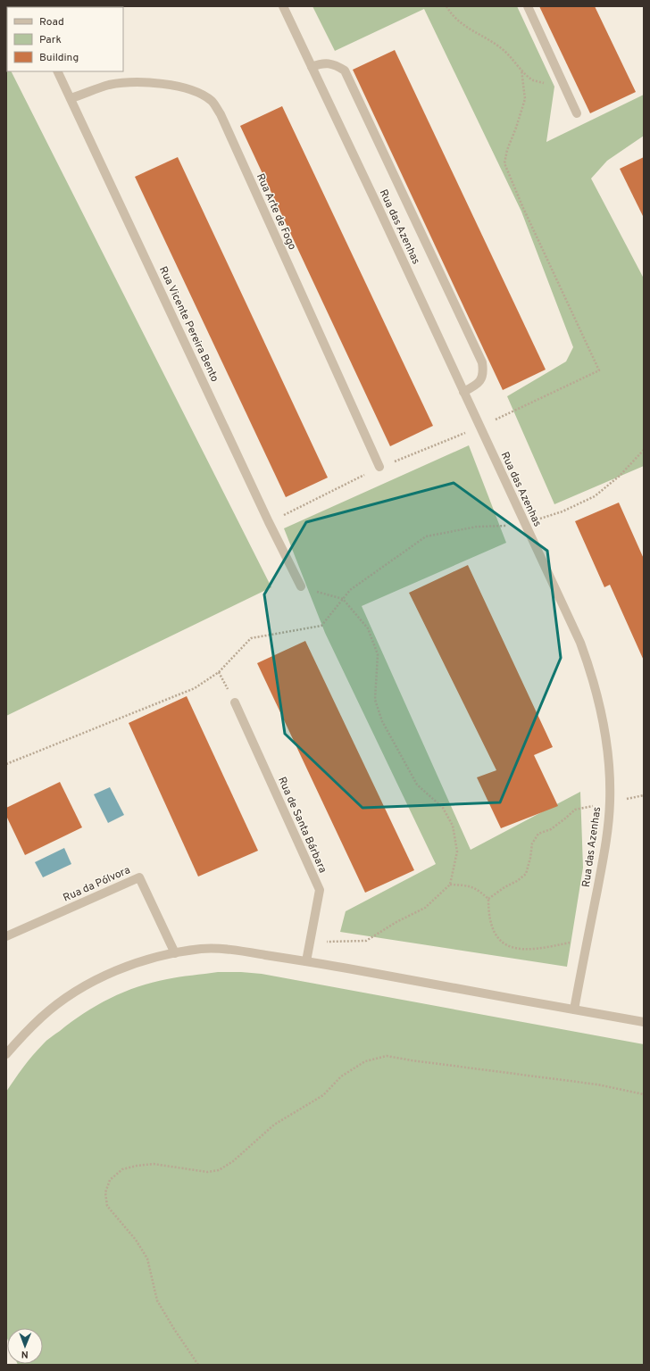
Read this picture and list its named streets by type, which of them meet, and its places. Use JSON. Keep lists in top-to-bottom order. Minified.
{"streets":{"street":["Rua Arte de Fogo","Rua das Azenhas","Rua Vicente Pereira Bento","Rua de Santa Bárbara","Rua da Pólvora"]},"crossings":[["Rua Arte de Fogo","Rua Vicente Pereira Bento"]],"legend":["Road","Park","Building"],"north":"bottom"}
